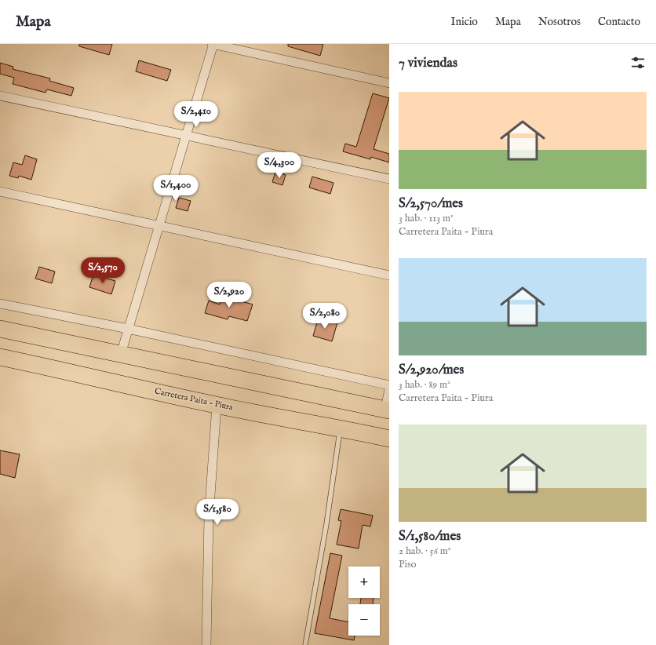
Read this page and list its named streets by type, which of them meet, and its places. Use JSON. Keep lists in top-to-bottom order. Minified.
{"streets":{"highway":["Carretera Paita - Piura"]},"page":{"header":"Mapa","nav":["Inicio","Mapa","Nosotros","Contacto"],"heading":"7 viviendas","list":[{"name":"S/2,570/mes","note":"3 hab. · 113 m² · Carretera Paita - Piura"},{"name":"S/2,920/mes","note":"3 hab. · 89 m² · Carretera Paita - Piura"},{"name":"S/1,580/mes","note":"2 hab. · 56 m² · Piso"}],"price":["S/2,410","S/4,300","S/1,400","S/2,570","S/2,920","S/2,080","S/1,580"],"map_buttons":["+","−"]}}
